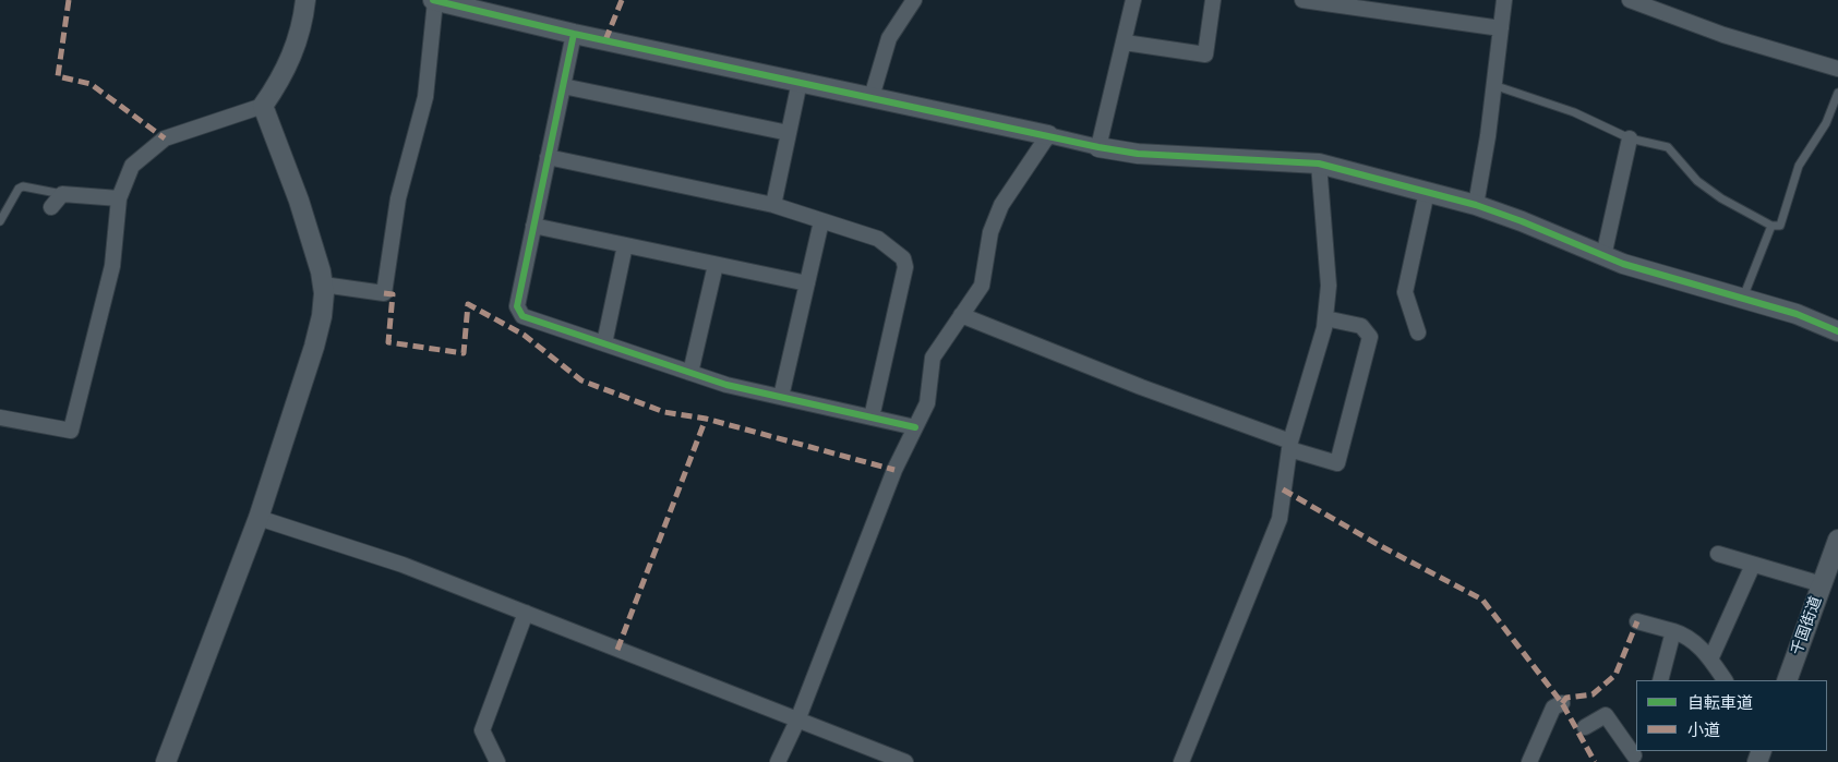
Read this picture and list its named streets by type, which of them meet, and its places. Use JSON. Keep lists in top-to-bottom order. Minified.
{"streets":{"street":["千国街道"]},"legend":["自転車道","小道"]}
